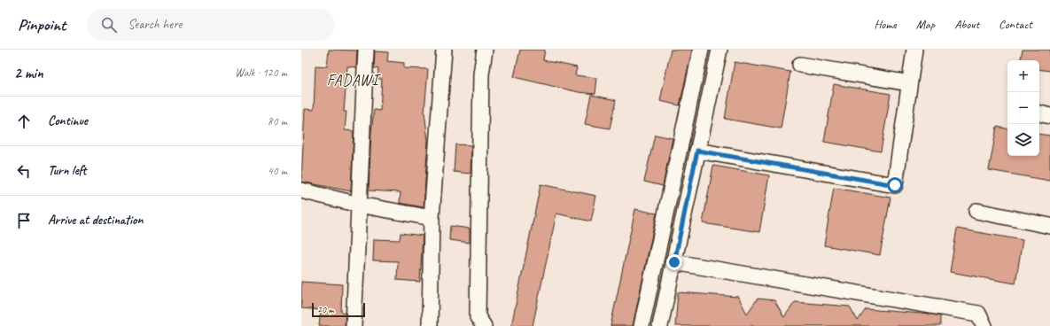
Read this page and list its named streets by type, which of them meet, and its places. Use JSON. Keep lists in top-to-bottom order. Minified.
{"districts":["FADAWI"],"scale_bar":"20 m","page":{"header":"Pinpoint","search":"Search here","nav":["Home","Map","About","Contact"],"heading":["2 min","Walk · 120 m"],"map_buttons":["+","−"],"list":[["Continue","80 m"],["Turn left","40 m"],"Arrive at destination"],"scale":"20 m"}}
